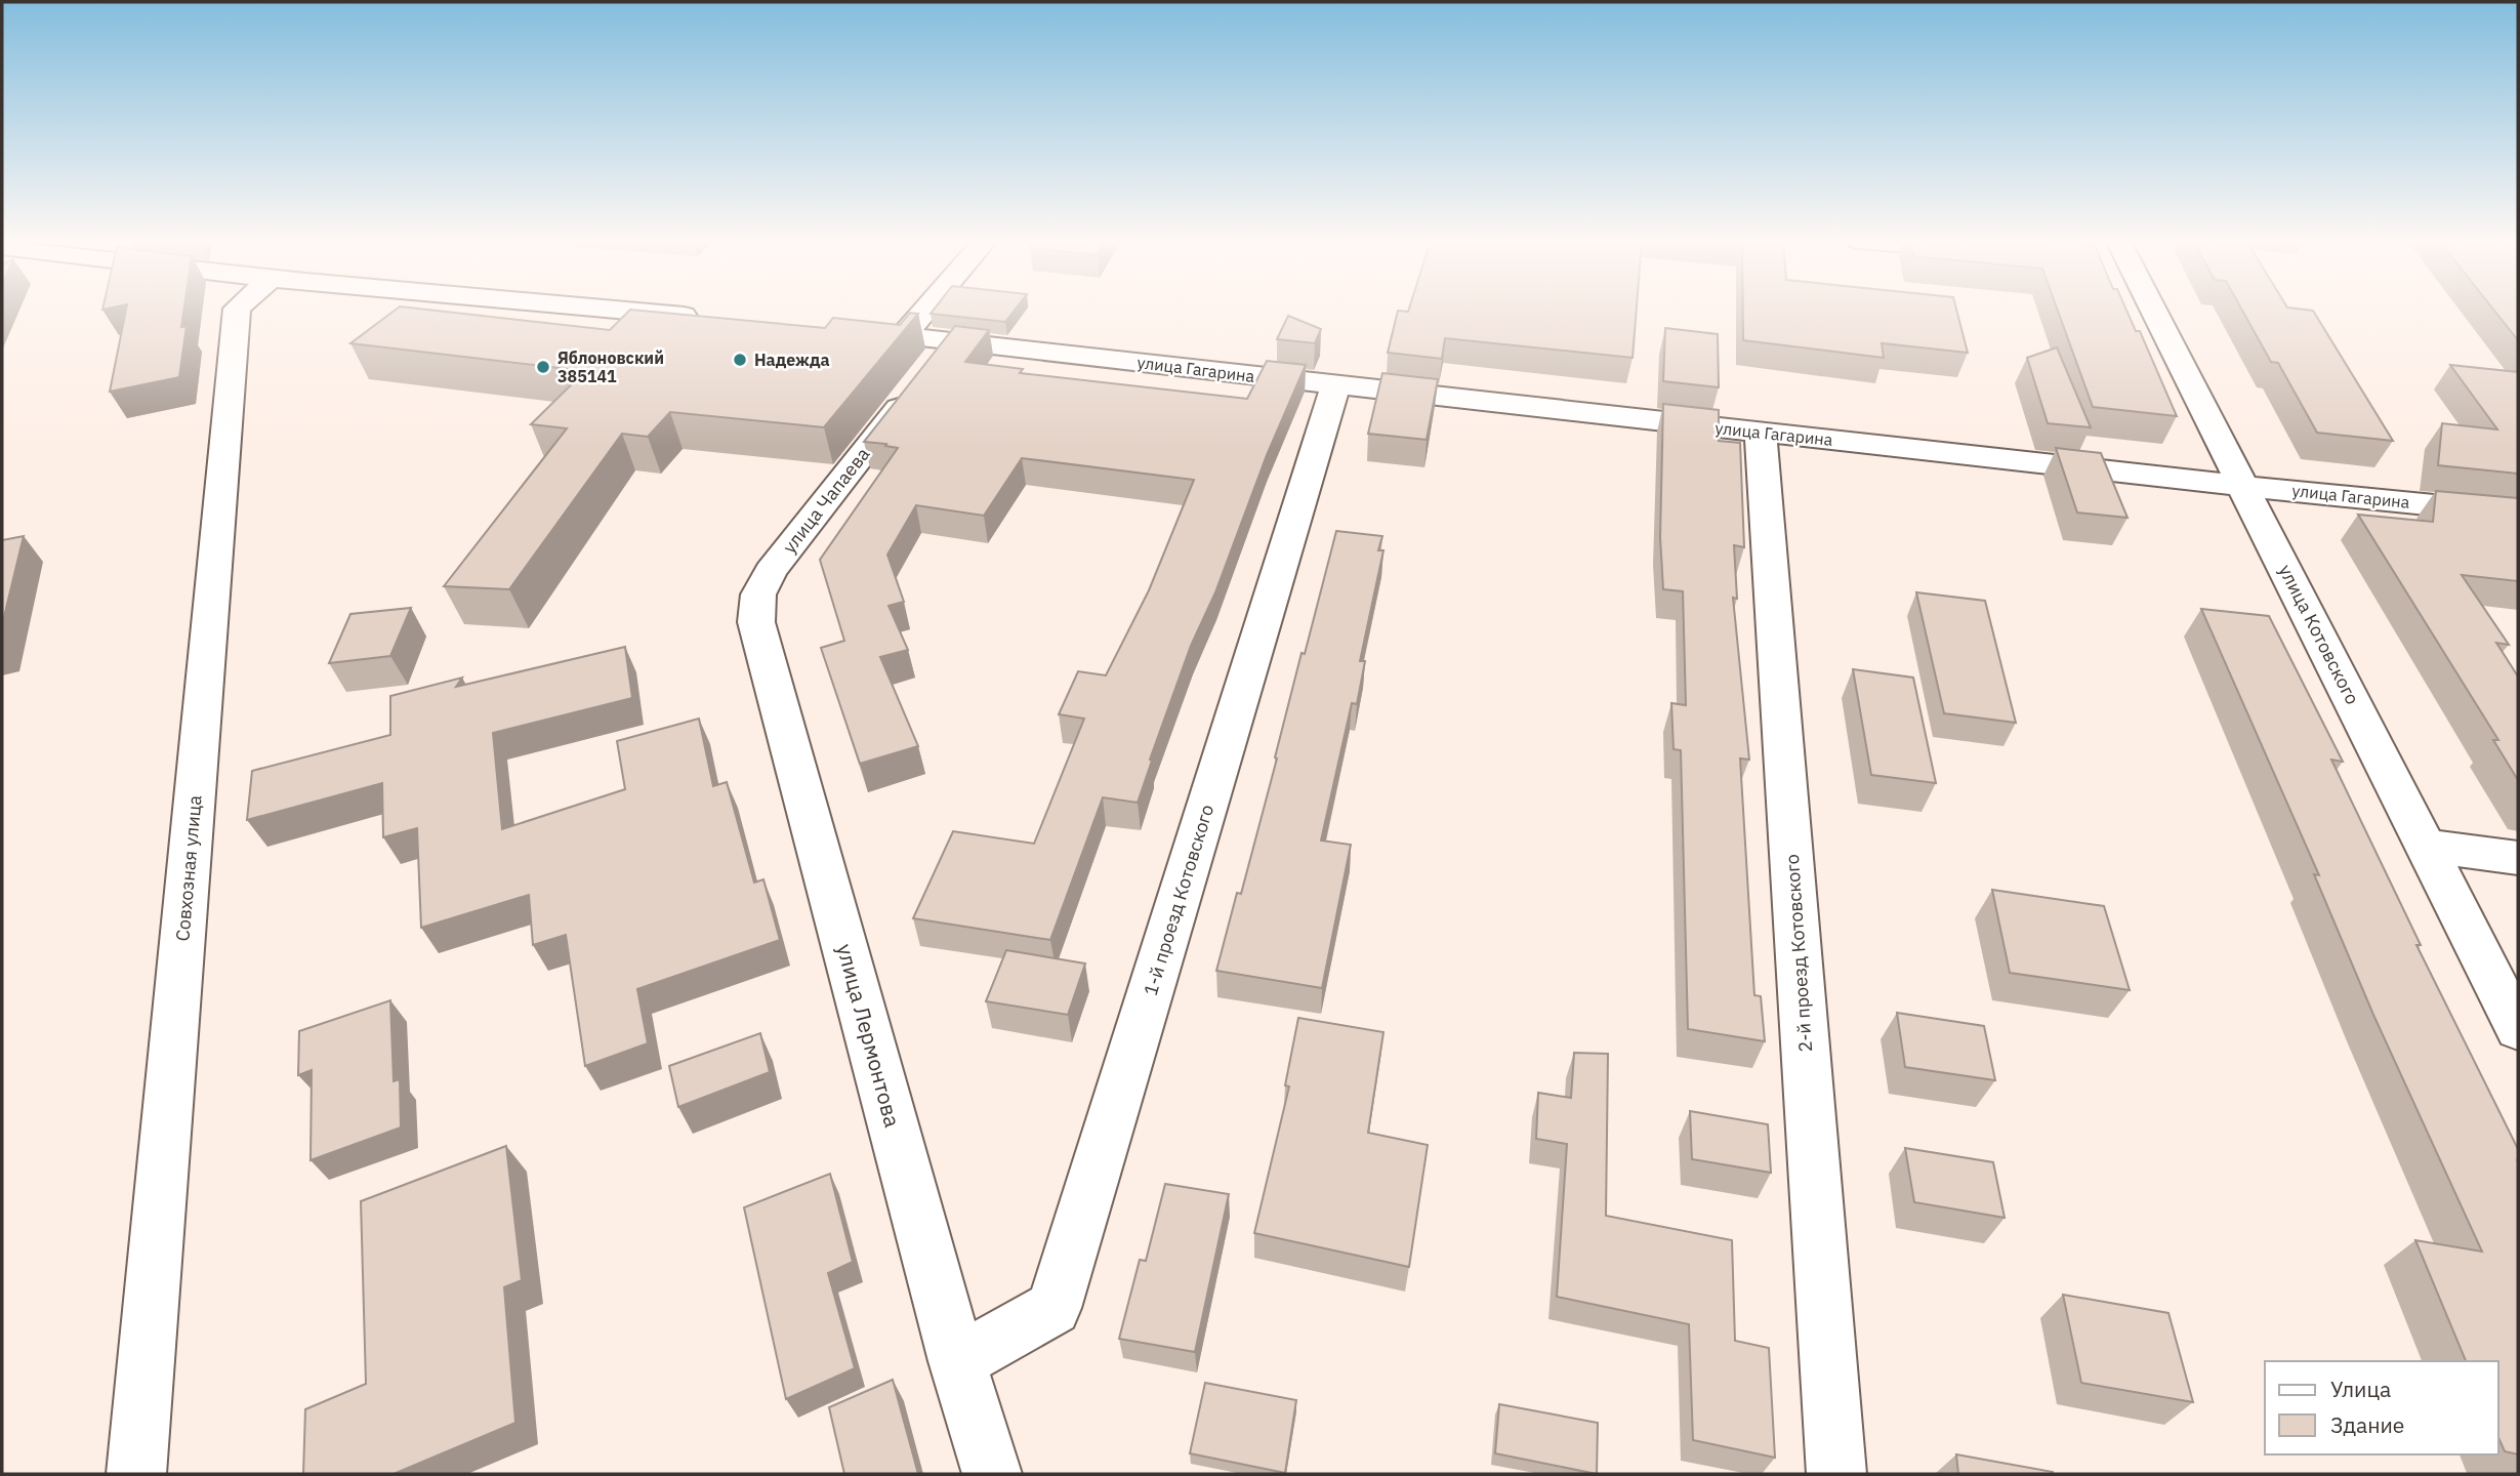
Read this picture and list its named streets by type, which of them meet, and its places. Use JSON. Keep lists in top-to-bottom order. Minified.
{"streets":{"street":["улица Гагарина","улица Чапаева","улица Котовского","Совхозная улица","1-й проезд Котовского","2-й проезд Котовского","улица Лермонтова"]},"crossings":[["улица Гагарина","улица Чапаева"],["улица Гагарина","улица Котовского"],["улица Гагарина","1-й проезд Котовского"],["улица Гагарина","2-й проезд Котовского"],["улица Чапаева","улица Лермонтова"],["1-й проезд Котовского","улица Лермонтова"]],"places":["Надежда","Яблоновский 385141"],"legend":["Улица","Здание"]}
